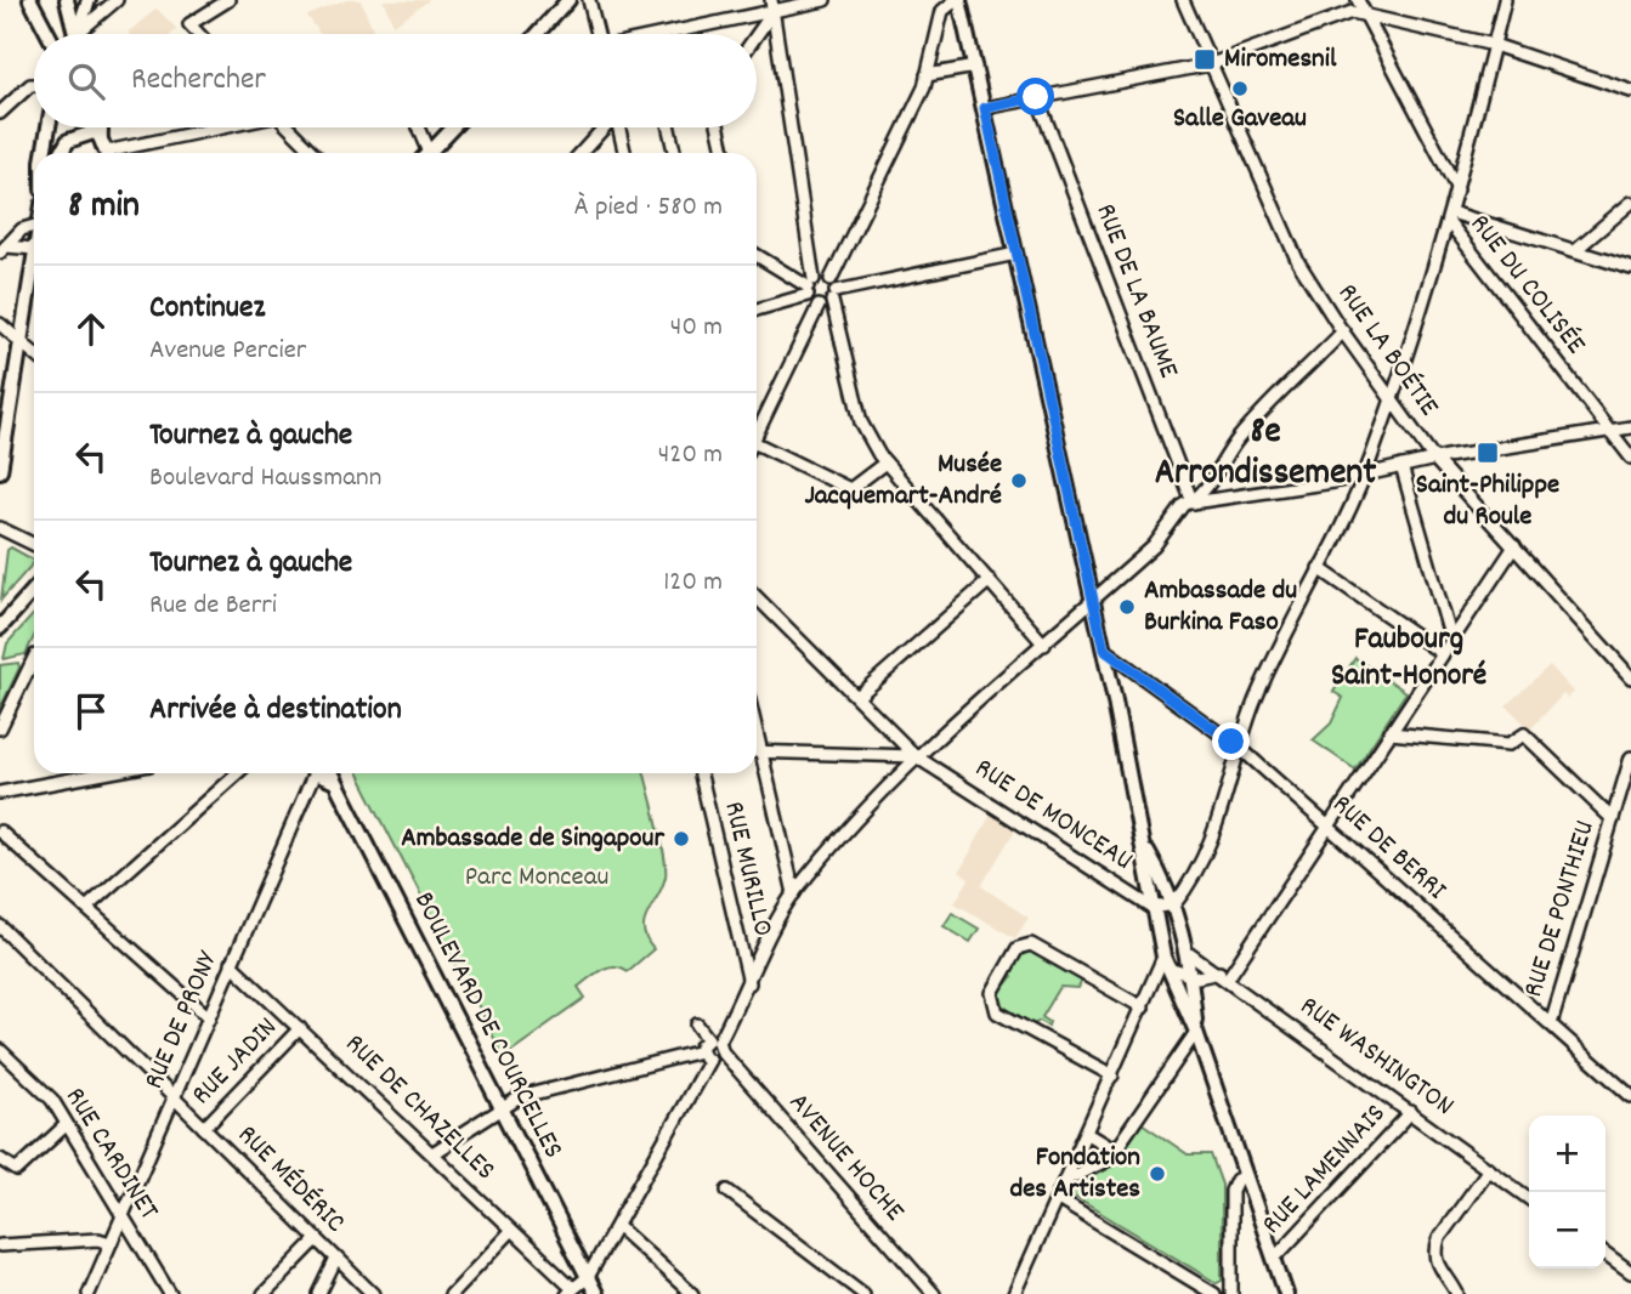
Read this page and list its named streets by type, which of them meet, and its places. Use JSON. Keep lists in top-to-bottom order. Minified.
{"streets":{"main road":["BOULEVARD DE COURCELLES"],"street":["RUE DU COLISÉE","RUE DE LA BAUME","RUE LA BOÉTIE","RUE DE MONCEAU","RUE DE BERRI","RUE MURILLO","RUE DE PONTHIEU","RUE DE PRONY","RUE WASHINGTON","RUE JADIN","RUE DE CHAZELLES","RUE CARDINET","AVENUE HOCHE","RUE LAMENNAIS","RUE MÉDÉRIC"]},"crossings":[["RUE DE BERRI","RUE DE PONTHIEU"],["RUE DE PRONY","RUE DE CHAZELLES"],["RUE DE PRONY","RUE CARDINET"],["RUE DE PRONY","RUE MÉDÉRIC"],["RUE WASHINGTON","RUE LAMENNAIS"],["RUE JADIN","RUE DE CHAZELLES"],["RUE JADIN","RUE MÉDÉRIC"]],"districts":["8e Arrondissement","Faubourg Saint-Honoré"],"parks":["Parc Monceau"],"places":{"transit":["Miromesnil","Saint-Philippe du Roule"],"other":["Salle Gaveau","Musée Jacquemart-André","Ambassade du Burkina Faso","Ambassade de Singapour","Fondation des Artistes"]},"page":{"search":"Rechercher","heading":["8 min","À pied · 580 m"],"list":[["Continuez","Avenue Percier","40 m"],["Tournez à gauche","Boulevard Haussmann","420 m"],["Tournez à gauche","Rue de Berri","120 m"],"Arrivée à destination"],"map_buttons":["+","−"]}}
